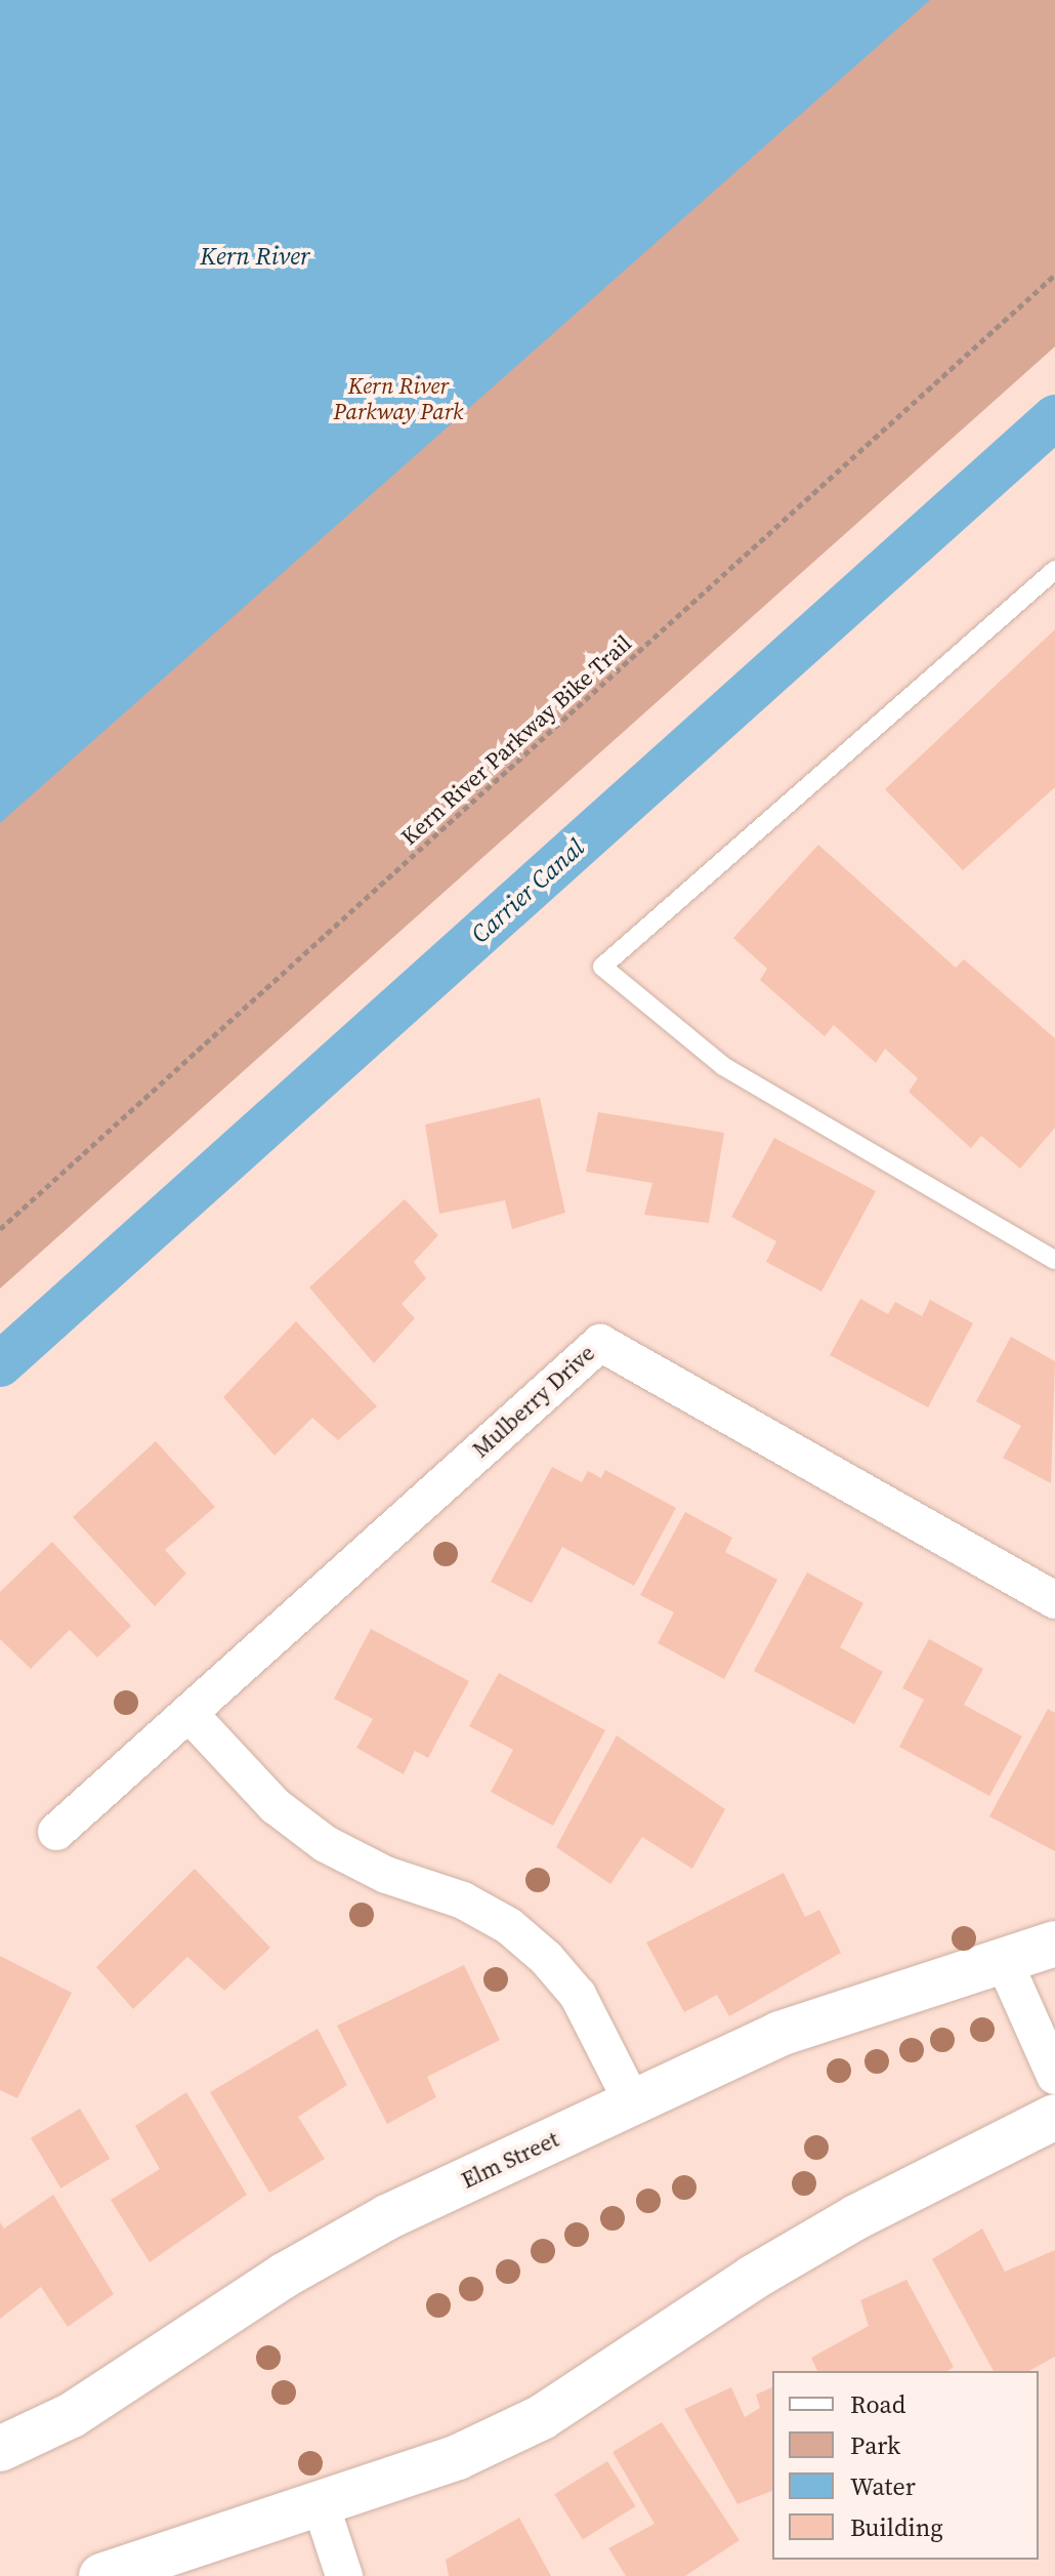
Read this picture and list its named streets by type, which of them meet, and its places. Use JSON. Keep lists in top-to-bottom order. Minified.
{"streets":{"street":["Mulberry Drive","Elm Street"],"path":["Kern River Parkway Bike Trail"]},"water":["Kern River","Carrier Canal"],"parks":["Kern River Parkway Park"],"legend":["Road","Park","Water","Building"]}
